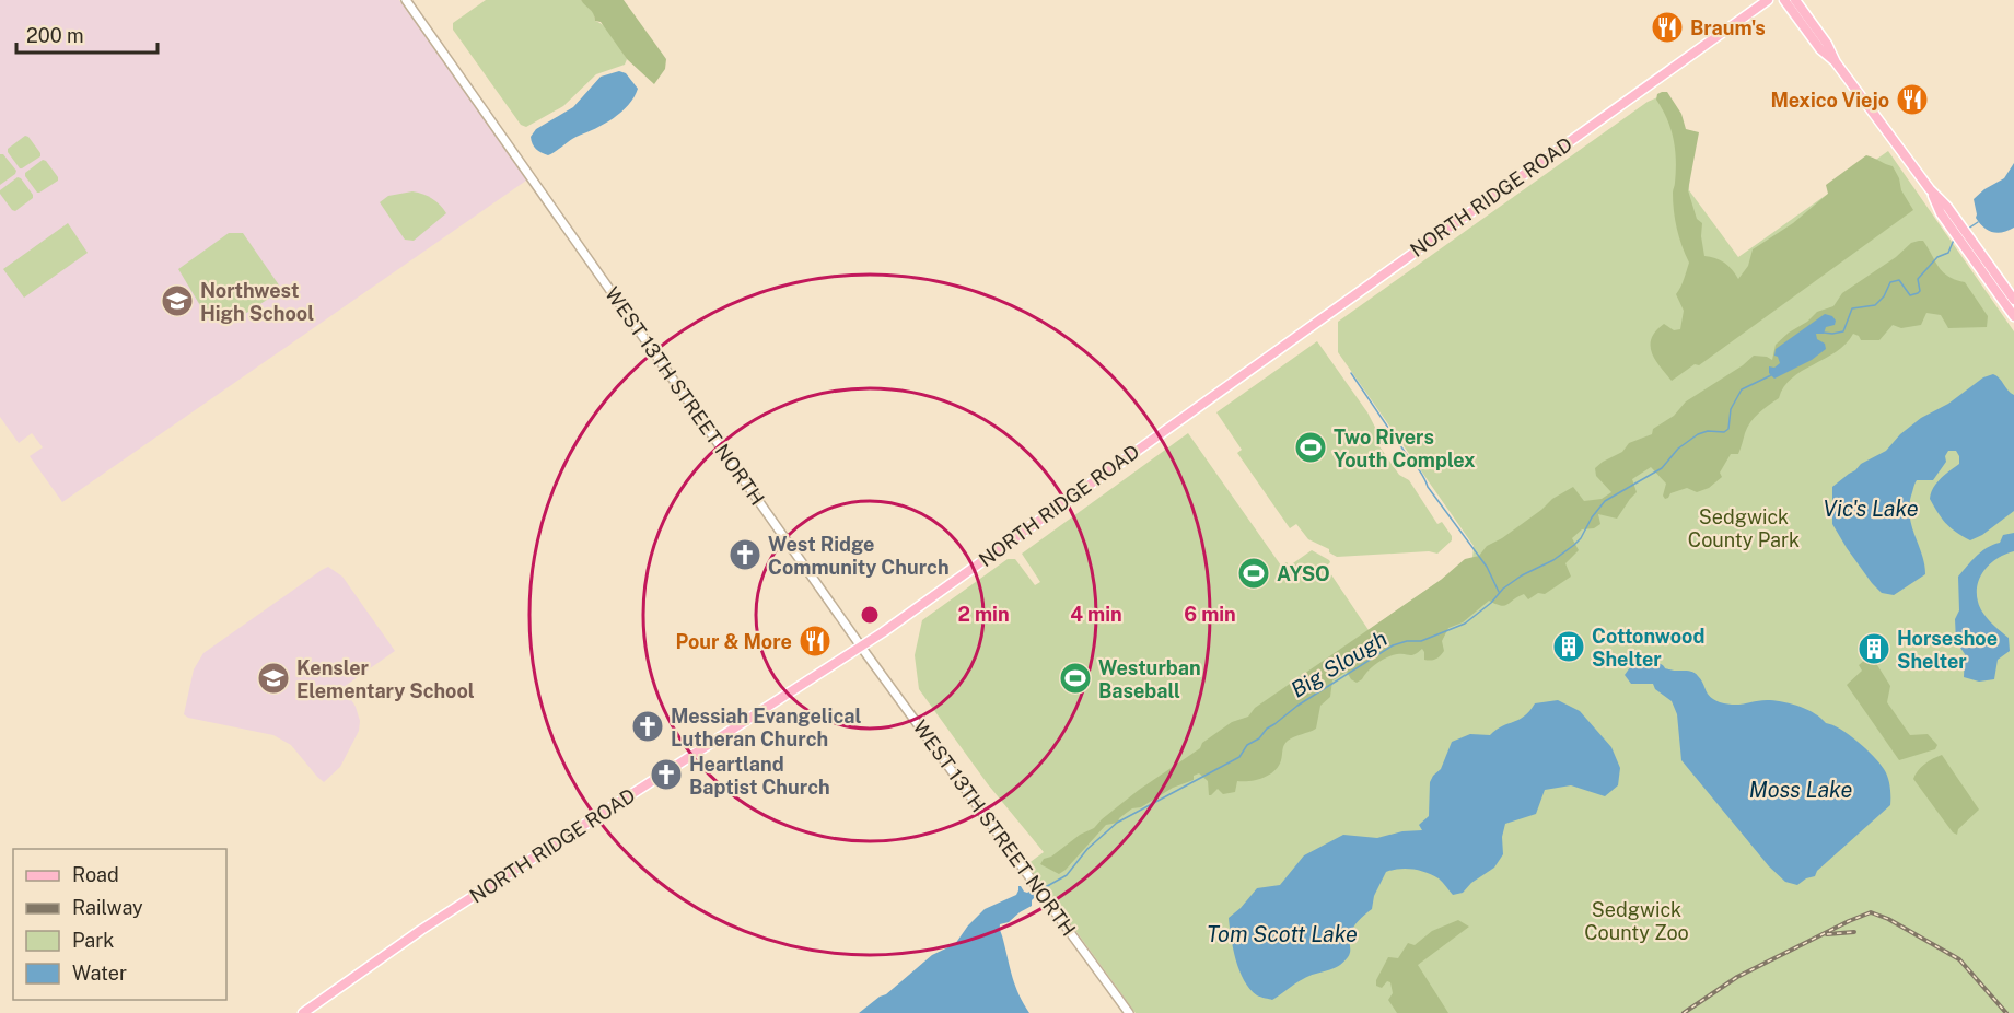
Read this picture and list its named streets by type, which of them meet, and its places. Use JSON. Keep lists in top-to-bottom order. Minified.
{"streets":{"main road":["NORTH RIDGE ROAD"],"street":["WEST 13TH STREET NORTH"]},"crossings":[["NORTH RIDGE ROAD","WEST 13TH STREET NORTH"]],"water":["Vic's Lake","Big Slough","Moss Lake","Tom Scott Lake"],"parks":["Sedgwick County Park","Sedgwick County Zoo"],"places":{"restaurant":["Braum's","Mexico Viejo","Pour & More"],"school or university":["Northwest High School","Kensler Elementary School"],"sports":["Two Rivers Youth Complex","AYSO","Westurban Baseball"],"church":["West Ridge Community Church","Messiah Evangelical Lutheran Church","Heartland Baptist Church"],"building":["Cottonwood Shelter","Horseshoe Shelter"]},"legend":["Road","Railway","Park","Water"],"scale_bar":"200 m","rings":["2 min","4 min","6 min"]}
